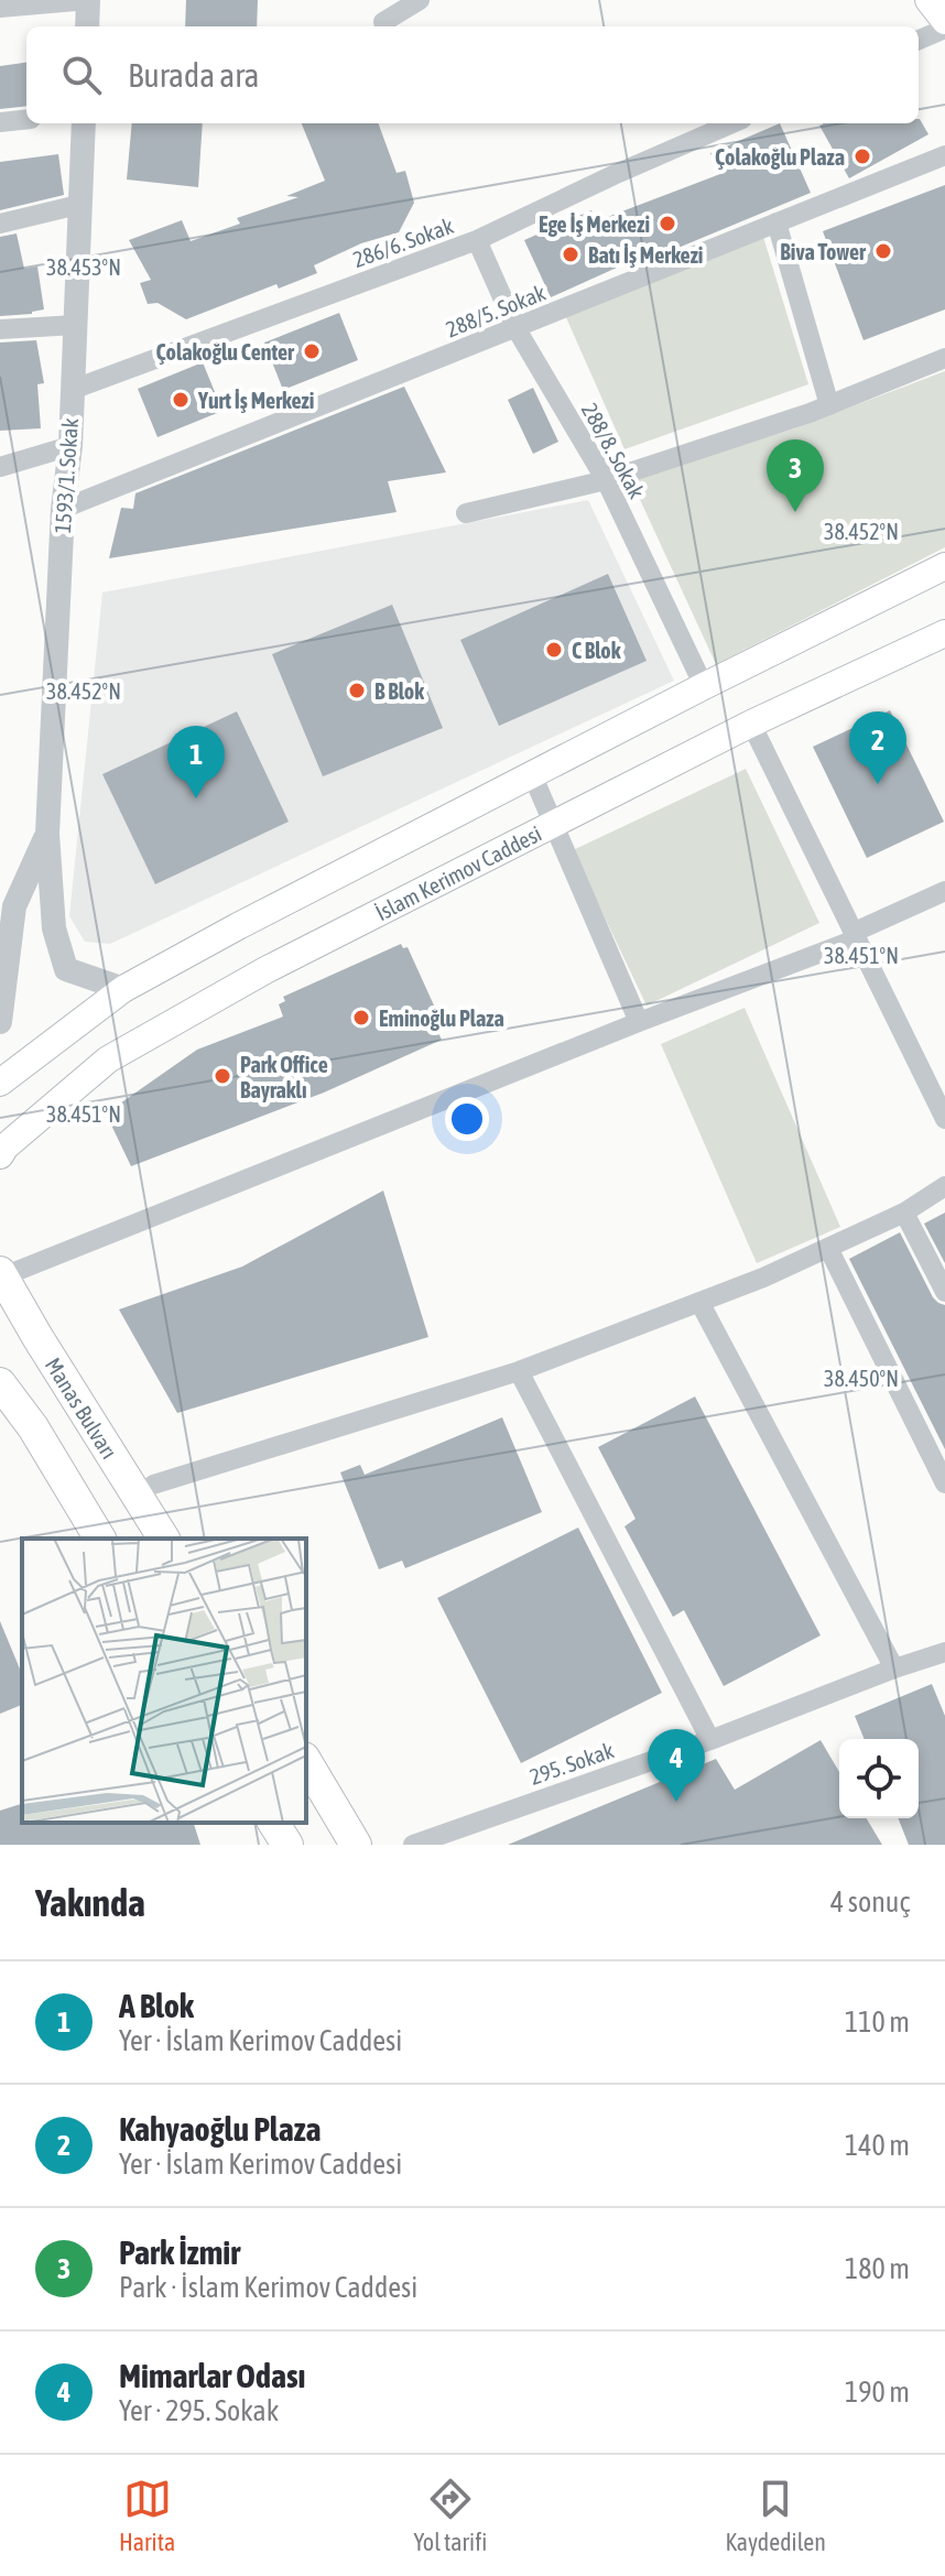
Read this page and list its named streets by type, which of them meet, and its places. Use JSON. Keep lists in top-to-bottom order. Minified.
{"streets":{"main road":["İslam Kerimov Caddesi","Manas Bulvarı"],"street":["286/6. Sokak","288/5. Sokak","288/8. Sokak","1593/1. Sokak","295. Sokak"]},"crossings":[["286/6. Sokak","288/8. Sokak"],["286/6. Sokak","1593/1. Sokak"],["288/5. Sokak","288/8. Sokak"],["288/5. Sokak","1593/1. Sokak"]],"places":["Çolakoğlu Plaza","Ege İş Merkezi","Biva Tower","Batı İş Merkezi","Çolakoğlu Center","Yurt İş Merkezi","C Blok","B Blok","Eminoğlu Plaza","Park Office Bayraklı"],"page":{"search":"Burada ara","pins":["3","2","1","4"],"heading":["Yakında","4 sonuç"],"list":[{"mark":"1","name":"A Blok","note":"Yer · İslam Kerimov Caddesi","value":"110 m"},{"mark":"2","name":"Kahyaoğlu Plaza","note":"Yer · İslam Kerimov Caddesi","value":"140 m"},{"mark":"3","name":"Park İzmir","note":"Park · İslam Kerimov Caddesi","value":"180 m"},{"mark":"4","name":"Mimarlar Odası","note":"Yer · 295. Sokak","value":"190 m"}],"nav":["Harita","Yol tarifi","Kaydedilen"]},"coordinates":["38.453°N","38.452°N","38.451°N","38.450°N"]}
